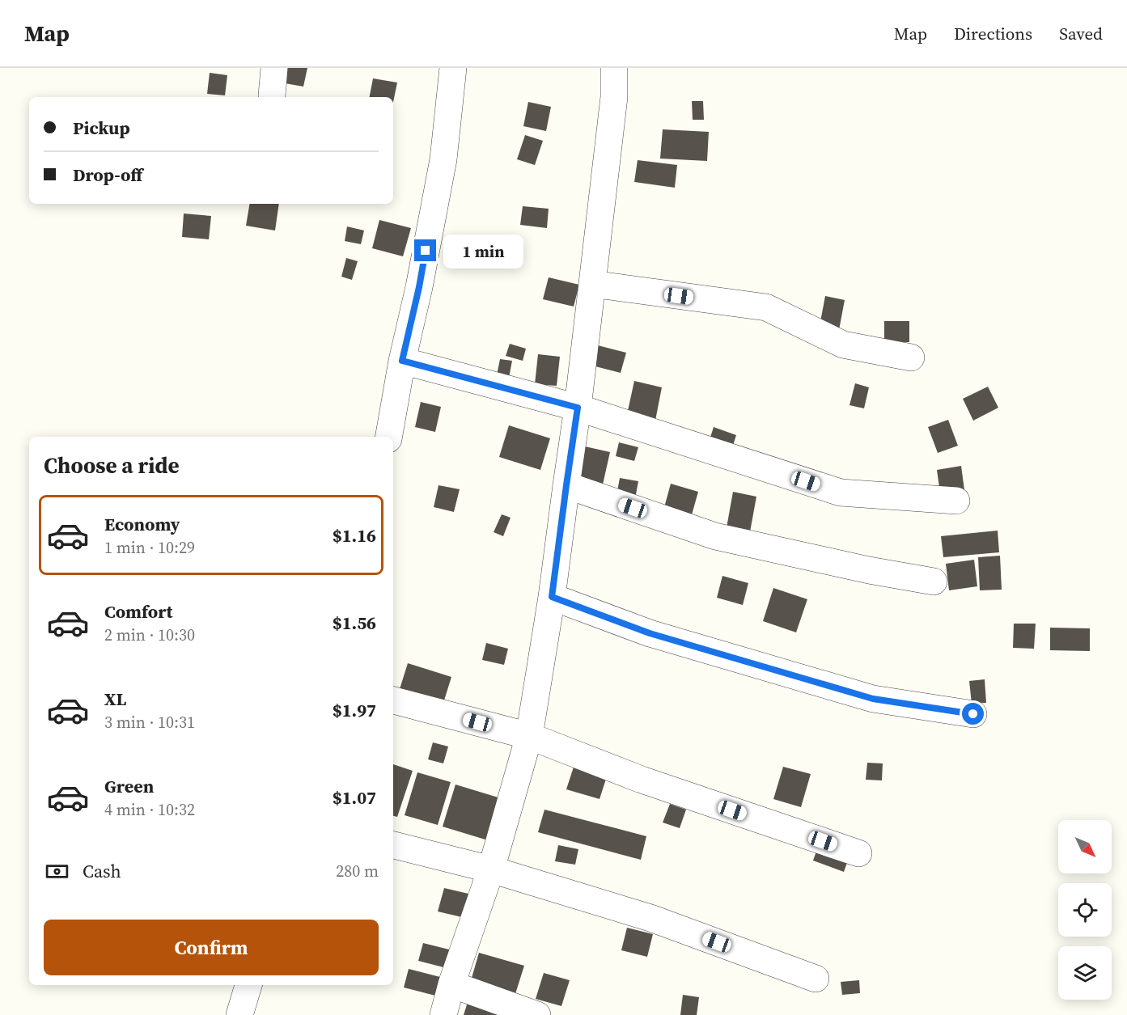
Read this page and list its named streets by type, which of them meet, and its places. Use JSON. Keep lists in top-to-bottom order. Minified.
{"north":"bottom right","page":{"header":"Map","nav":["Map","Directions","Saved"],"banner":["Pickup","Drop-off"],"bubble":"1 min","heading":"Choose a ride","list":[{"name":"Economy","note":"1 min · 10:29","value":"$1.16"},{"name":"Comfort","note":"2 min · 10:30","value":"$1.56"},{"name":"XL","note":"3 min · 10:31","value":"$1.97"},{"name":"Green","note":"4 min · 10:32","value":"$1.07"}],"pay":["Cash","280 m"],"buttons":"Confirm"}}
